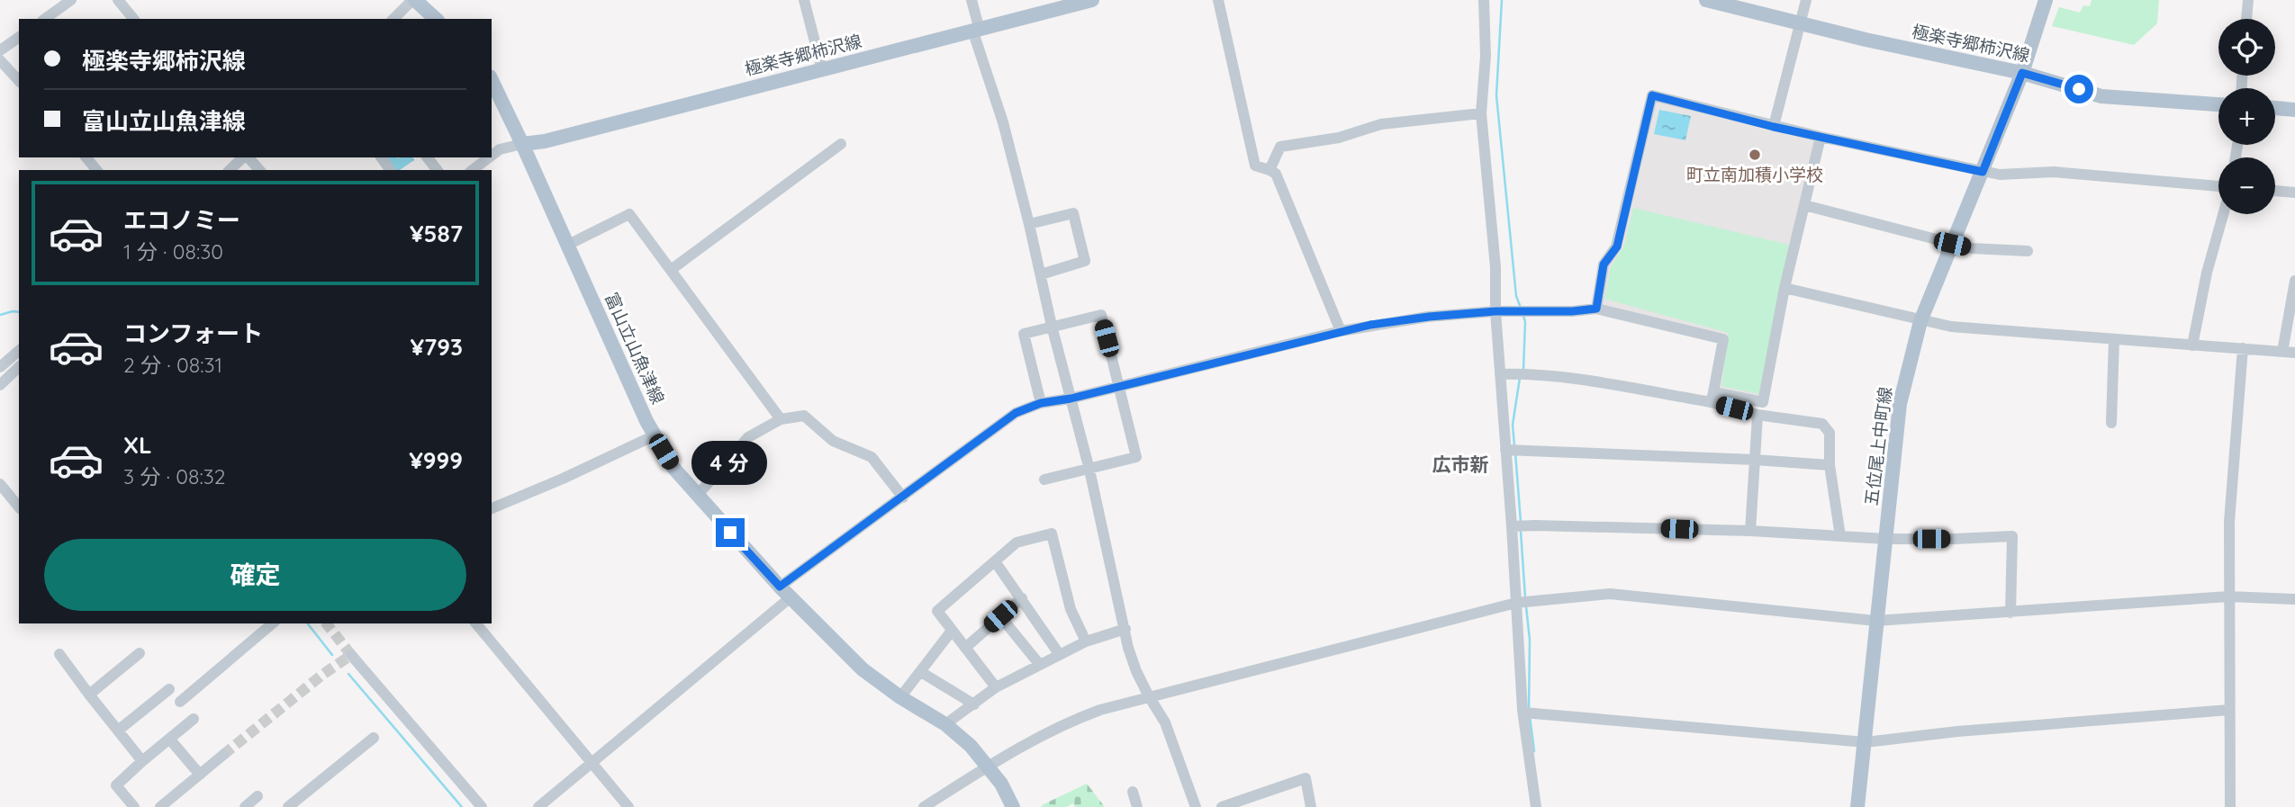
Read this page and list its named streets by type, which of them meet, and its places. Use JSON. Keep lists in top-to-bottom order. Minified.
{"streets":{"main road":["極楽寺郷柿沢線","富山立山魚津線","五位尾上中町線"]},"crossings":[["極楽寺郷柿沢線","富山立山魚津線"],["極楽寺郷柿沢線","五位尾上中町線"]],"districts":["広市新"],"places":["町立南加積小学校"],"page":{"map_buttons":["+","−"],"banner":["極楽寺郷柿沢線","富山立山魚津線"],"list":[{"name":"エコノミー","note":"1 分 · 08:30","value":"¥587"},{"name":"コンフォート","note":"2 分 · 08:31","value":"¥793"},{"name":"XL","note":"3 分 · 08:32","value":"¥999"}],"bubble":"4 分","buttons":"確定"}}
